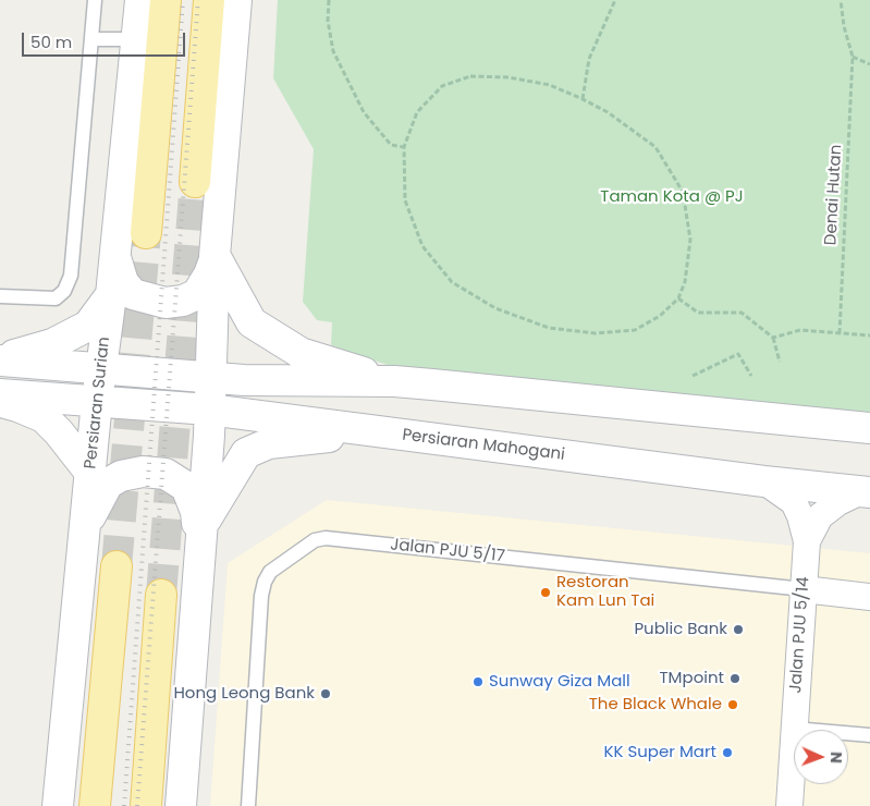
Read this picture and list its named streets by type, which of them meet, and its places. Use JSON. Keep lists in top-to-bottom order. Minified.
{"streets":{"main road":["Persiaran Surian","Persiaran Mahogani"],"street":["Jalan PJU 5/17","Jalan PJU 5/14"],"path":["Denai Hutan"]},"crossings":[["Persiaran Surian","Persiaran Mahogani"],["Persiaran Mahogani","Jalan PJU 5/14"],["Jalan PJU 5/17","Jalan PJU 5/14"]],"parks":["Taman Kota @ PJ"],"places":["Restoran Kam Lun Tai","Public Bank","TMpoint","Sunway Giza Mall","Hong Leong Bank","The Black Whale","KK Super Mart"],"scale_bar":"50 m","north":"right"}
